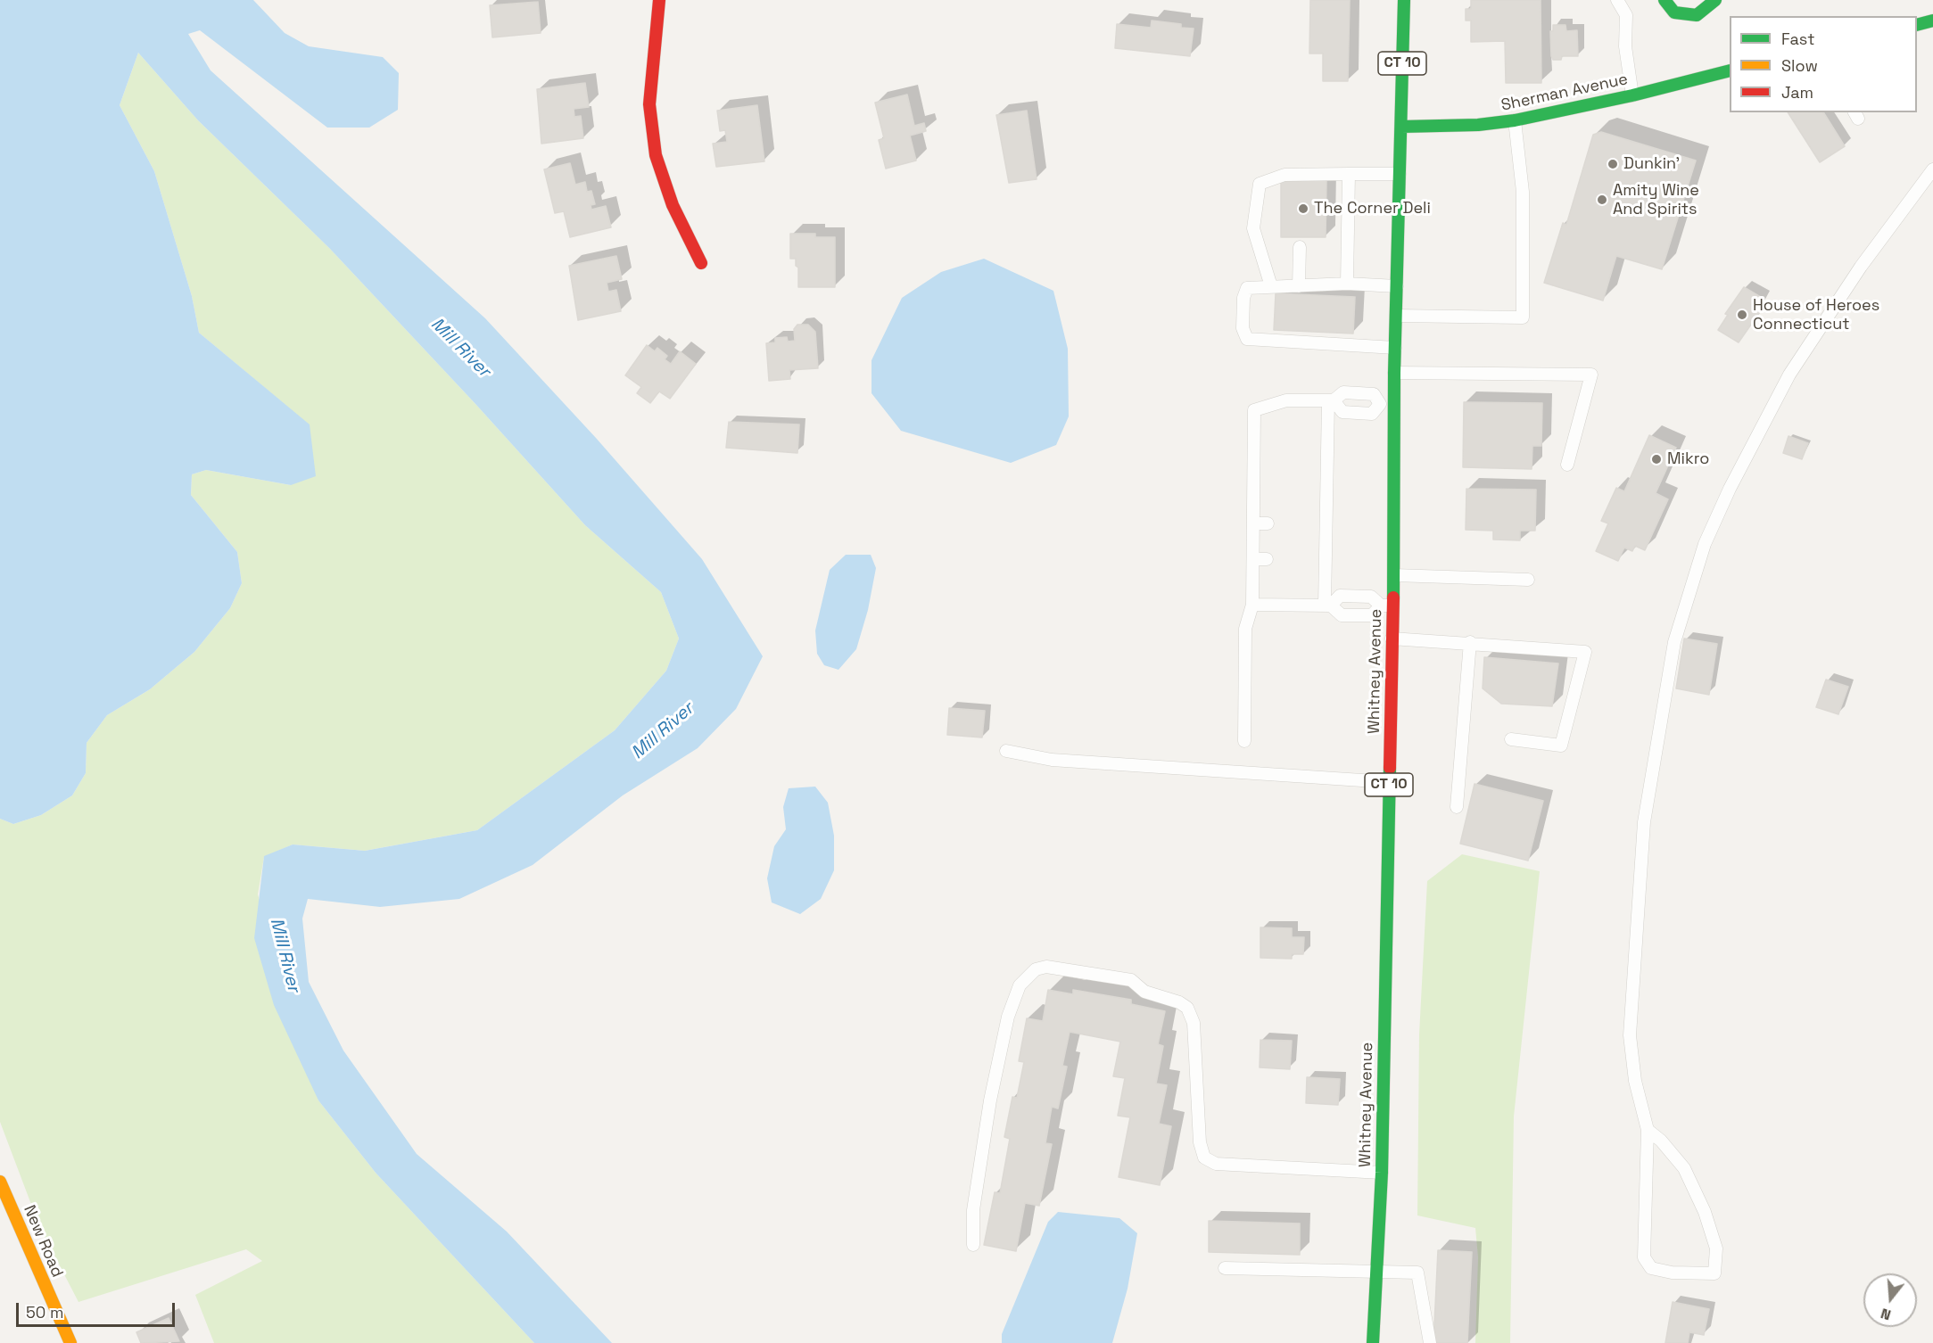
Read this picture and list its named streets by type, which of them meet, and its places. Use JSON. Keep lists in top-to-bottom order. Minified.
{"streets":{"main road":["CT 10","Sherman Avenue","Whitney Avenue","New Road"]},"crossings":[["Sherman Avenue","Whitney Avenue"]],"water":["Mill River"],"places":["Dunkin'","Amity Wine And Spirits","The Corner Deli","House of Heroes Connecticut","Mikro"],"legend":["Fast","Slow","Jam"],"scale_bar":"50 m","north":"bottom"}
